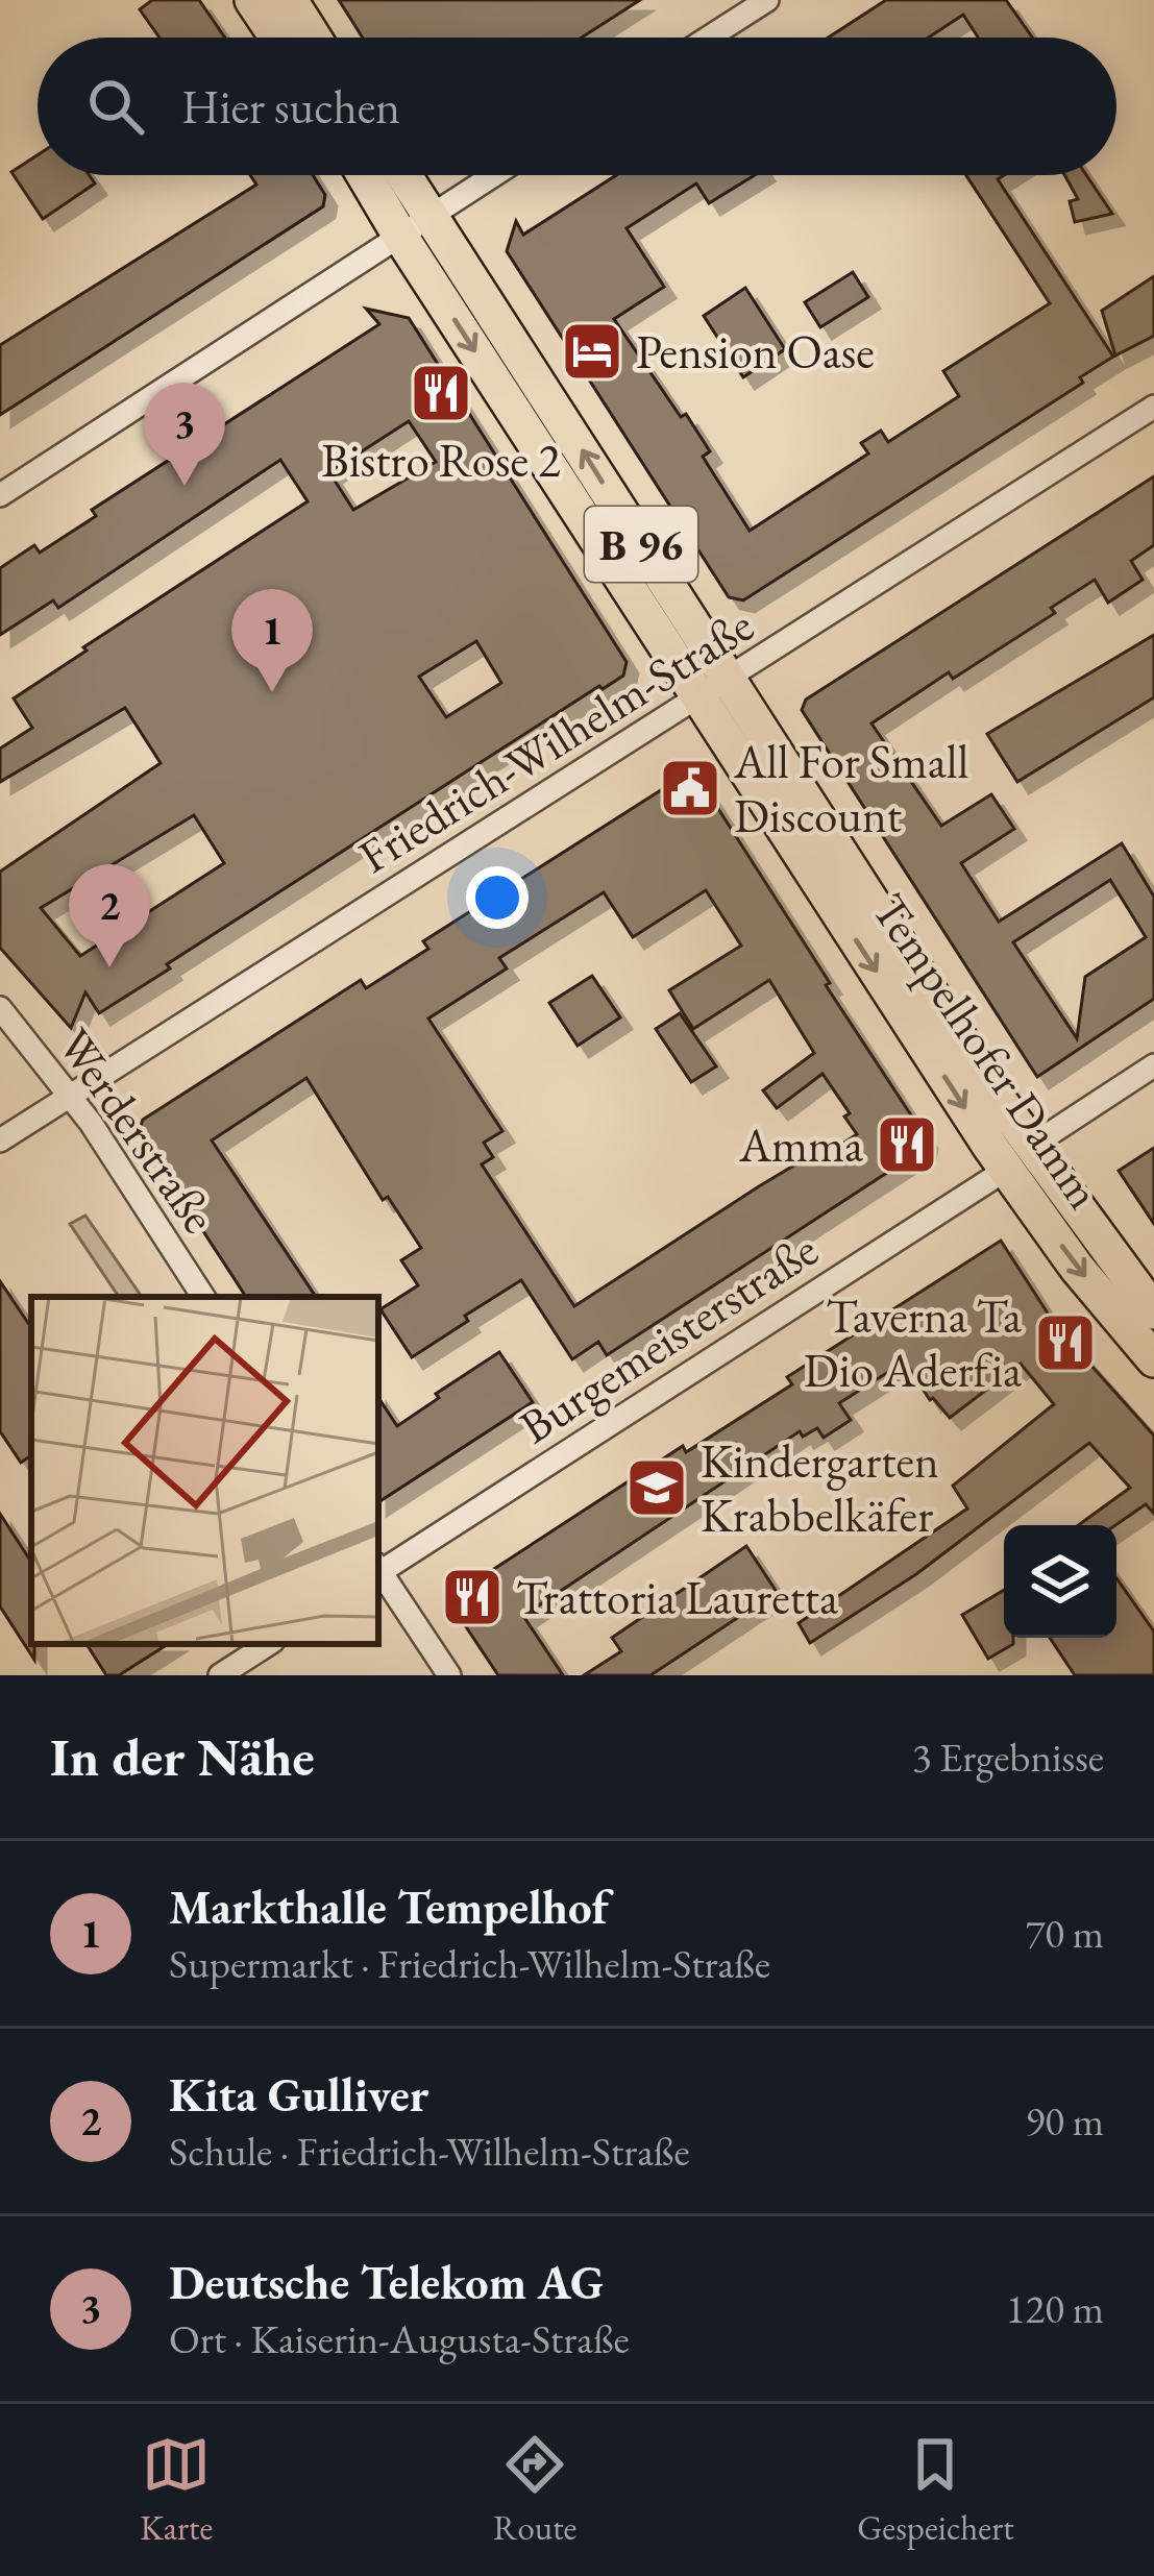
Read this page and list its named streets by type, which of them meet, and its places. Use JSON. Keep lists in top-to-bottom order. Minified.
{"streets":{"main road":["B 96","Tempelhofer Damm"],"street":["Friedrich-Wilhelm-Straße","Werderstraße","Burgemeisterstraße"]},"crossings":[["Friedrich-Wilhelm-Straße","Tempelhofer Damm"],["Friedrich-Wilhelm-Straße","Werderstraße"],["Tempelhofer Damm","Burgemeisterstraße"]],"places":{"hotel":["Pension Oase"],"restaurant":["Bistro Rose 2","Amma","Taverna Ta Dio Aderfia","Trattoria Lauretta"],"public building":["All For Small Discount"],"school or university":["Kindergarten Krabbelkäfer"]},"page":{"search":"Hier suchen","pins":["3","1","2"],"heading":["In der Nähe","3 Ergebnisse"],"list":[{"mark":"1","name":"Markthalle Tempelhof","note":"Supermarkt · Friedrich-Wilhelm-Straße","value":"70 m"},{"mark":"2","name":"Kita Gulliver","note":"Schule · Friedrich-Wilhelm-Straße","value":"90 m"},{"mark":"3","name":"Deutsche Telekom AG","note":"Ort · Kaiserin-Augusta-Straße","value":"120 m"}],"nav":["Karte","Route","Gespeichert"]}}
